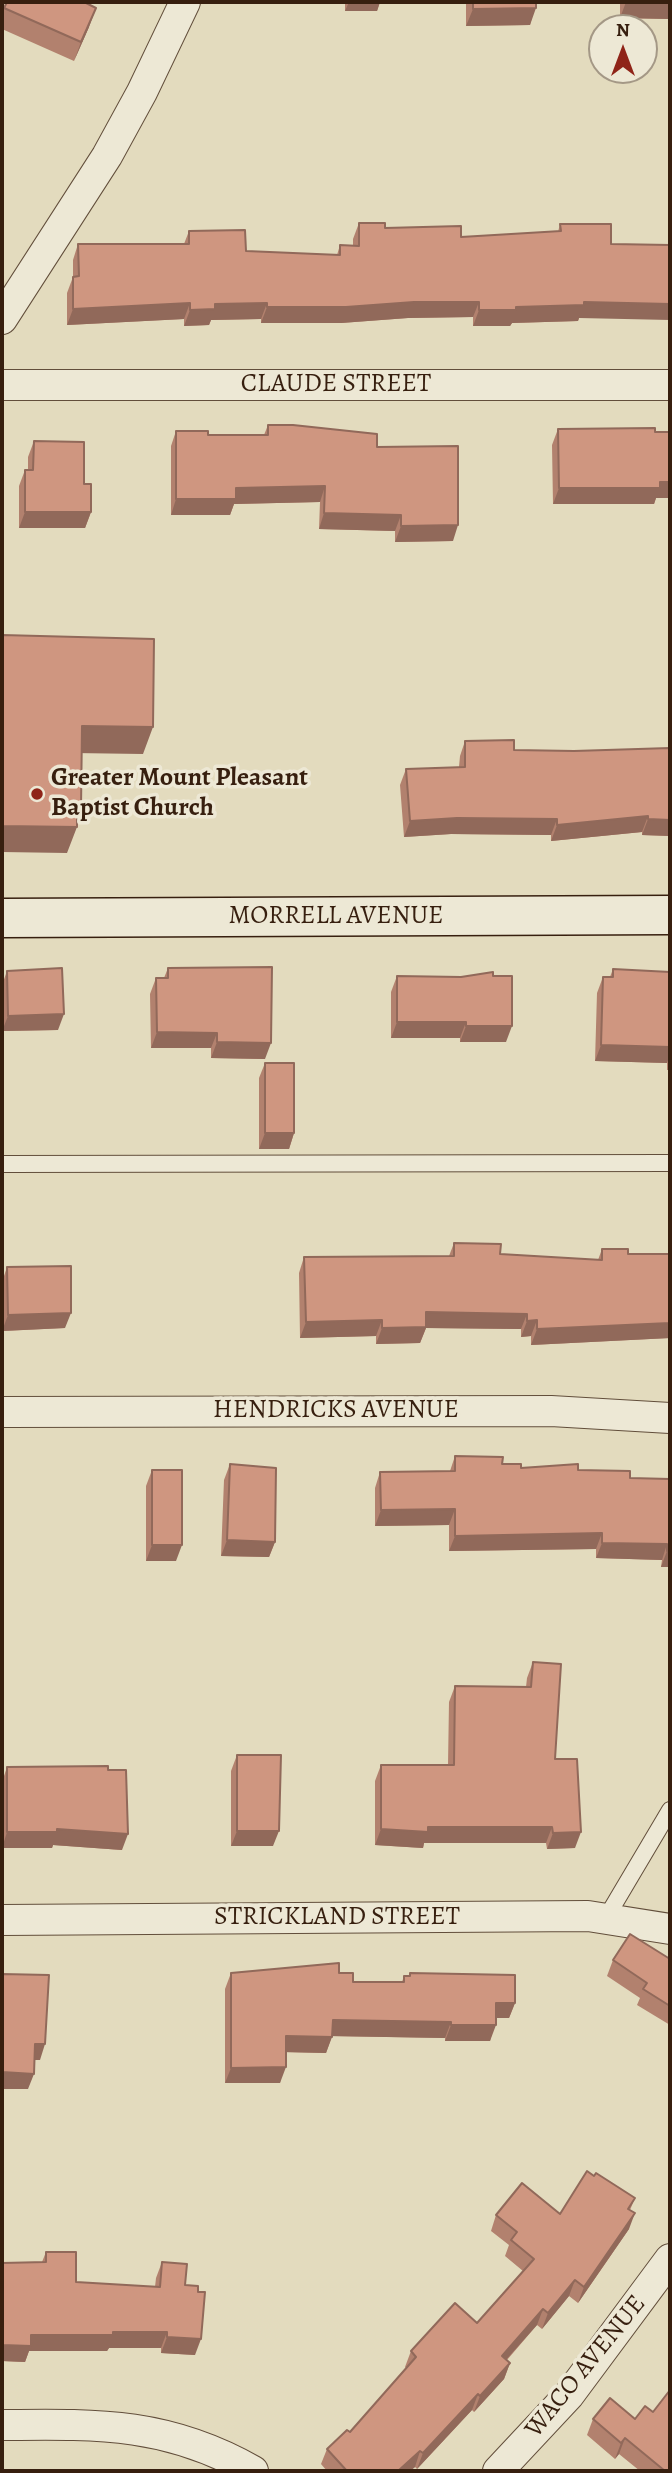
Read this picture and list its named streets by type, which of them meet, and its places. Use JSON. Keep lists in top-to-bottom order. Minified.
{"streets":{"street":["CLAUDE STREET","MORRELL AVENUE","HENDRICKS AVENUE","STRICKLAND STREET","WACO AVENUE"]},"places":["Greater Mount Pleasant Baptist Church"],"north":"top"}
